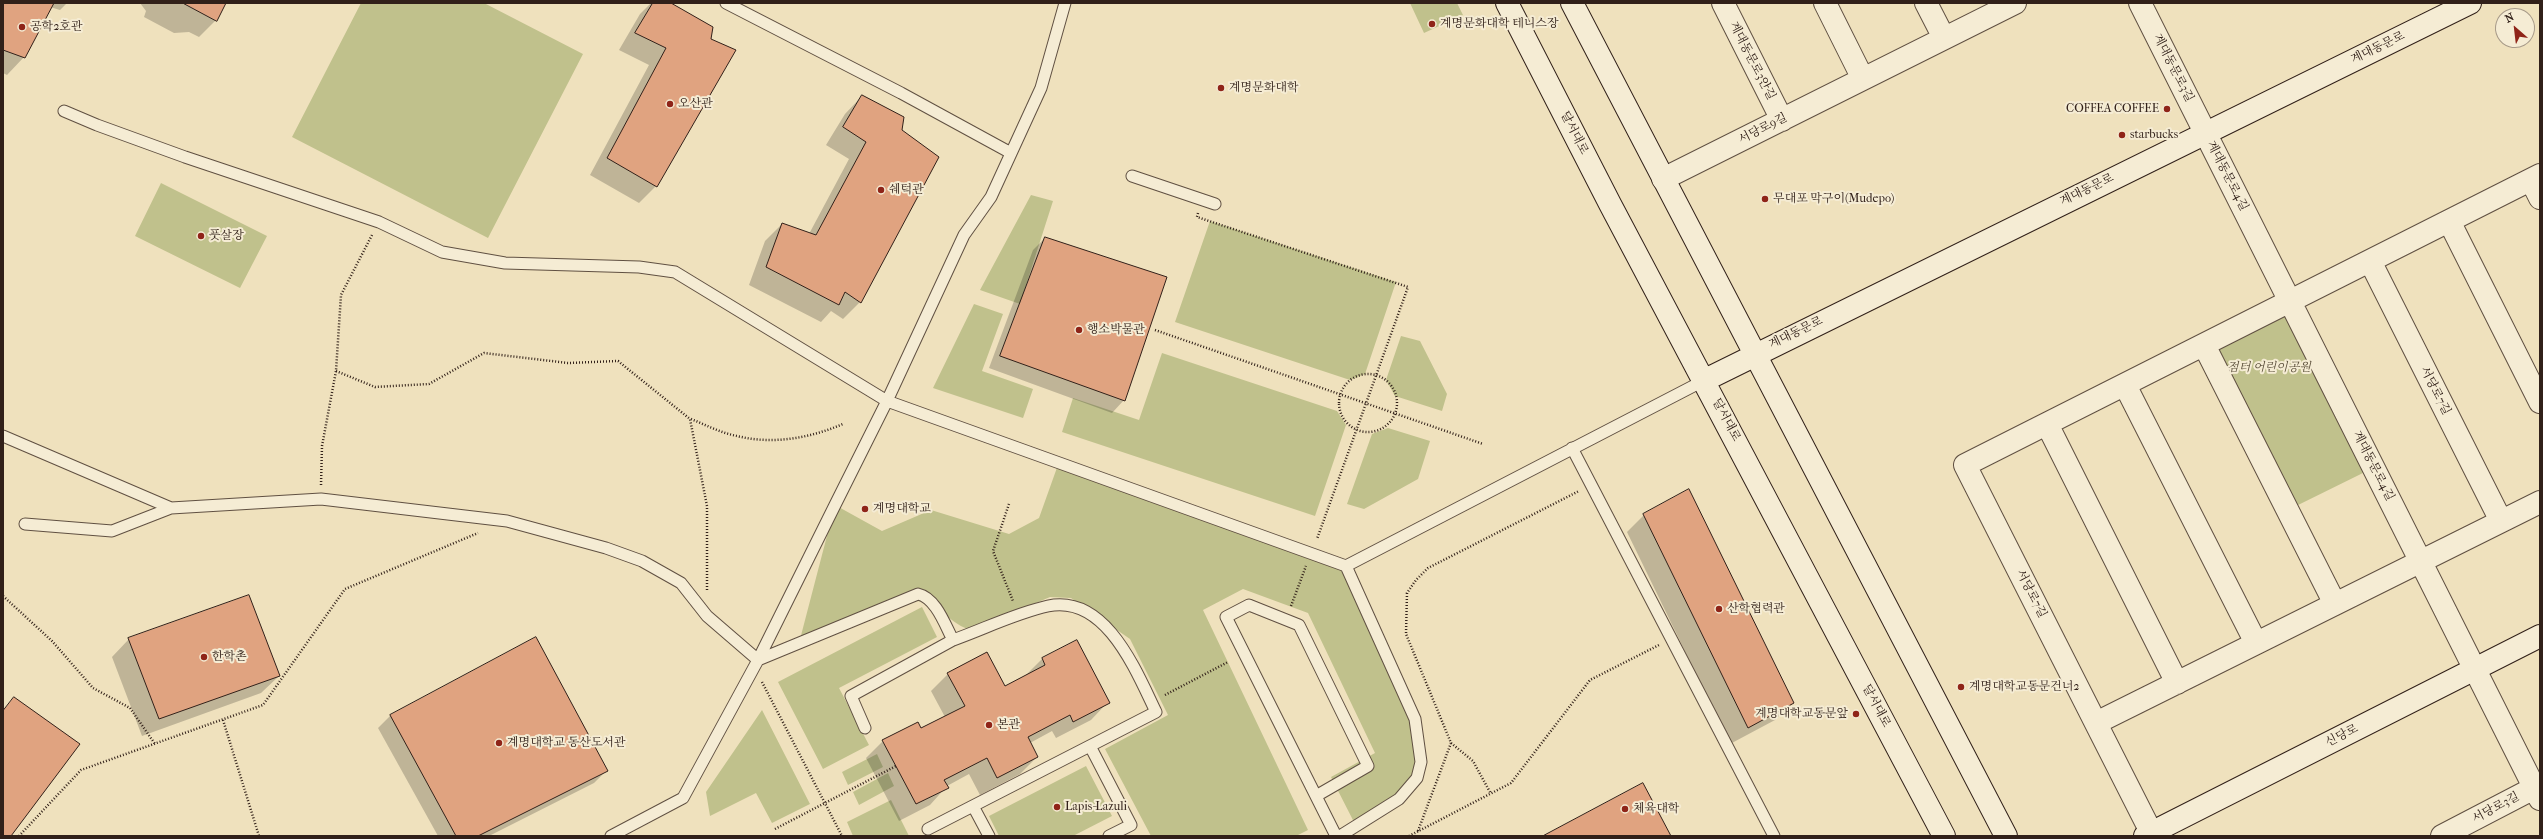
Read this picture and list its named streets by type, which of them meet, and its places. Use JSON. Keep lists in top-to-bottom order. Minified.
{"streets":{"street":["계대동문로","계대동문로3안길","계대동문로3길","서당로9길","달서대로","계대동문로4길","서당로7길","신당로","서당로3길"]},"crossings":[["계대동문로","계대동문로3길"],["계대동문로","달서대로"],["계대동문로","계대동문로4길"],["계대동문로3안길","서당로9길"],["계대동문로3길","계대동문로4길"],["계대동문로4길","서당로7길"],["계대동문로4길","신당로"],["계대동문로4길","서당로3길"]],"parks":["점터 어린이공원"],"places":["계명문화대학 테니스장","공학2호관","계명문화대학","오산관","COFFEA COFFEE","starbucks","쉐턱관","무대포 막구이(Mudepo)","풋살장","행소박물관","계명대학교","산학협력관","한학촌","계명대학교동문건너2","계명대학교동문앞","본관","계명대학교 동산도서관","Lapis-Lazuli","체육대학"],"north":"top left"}
